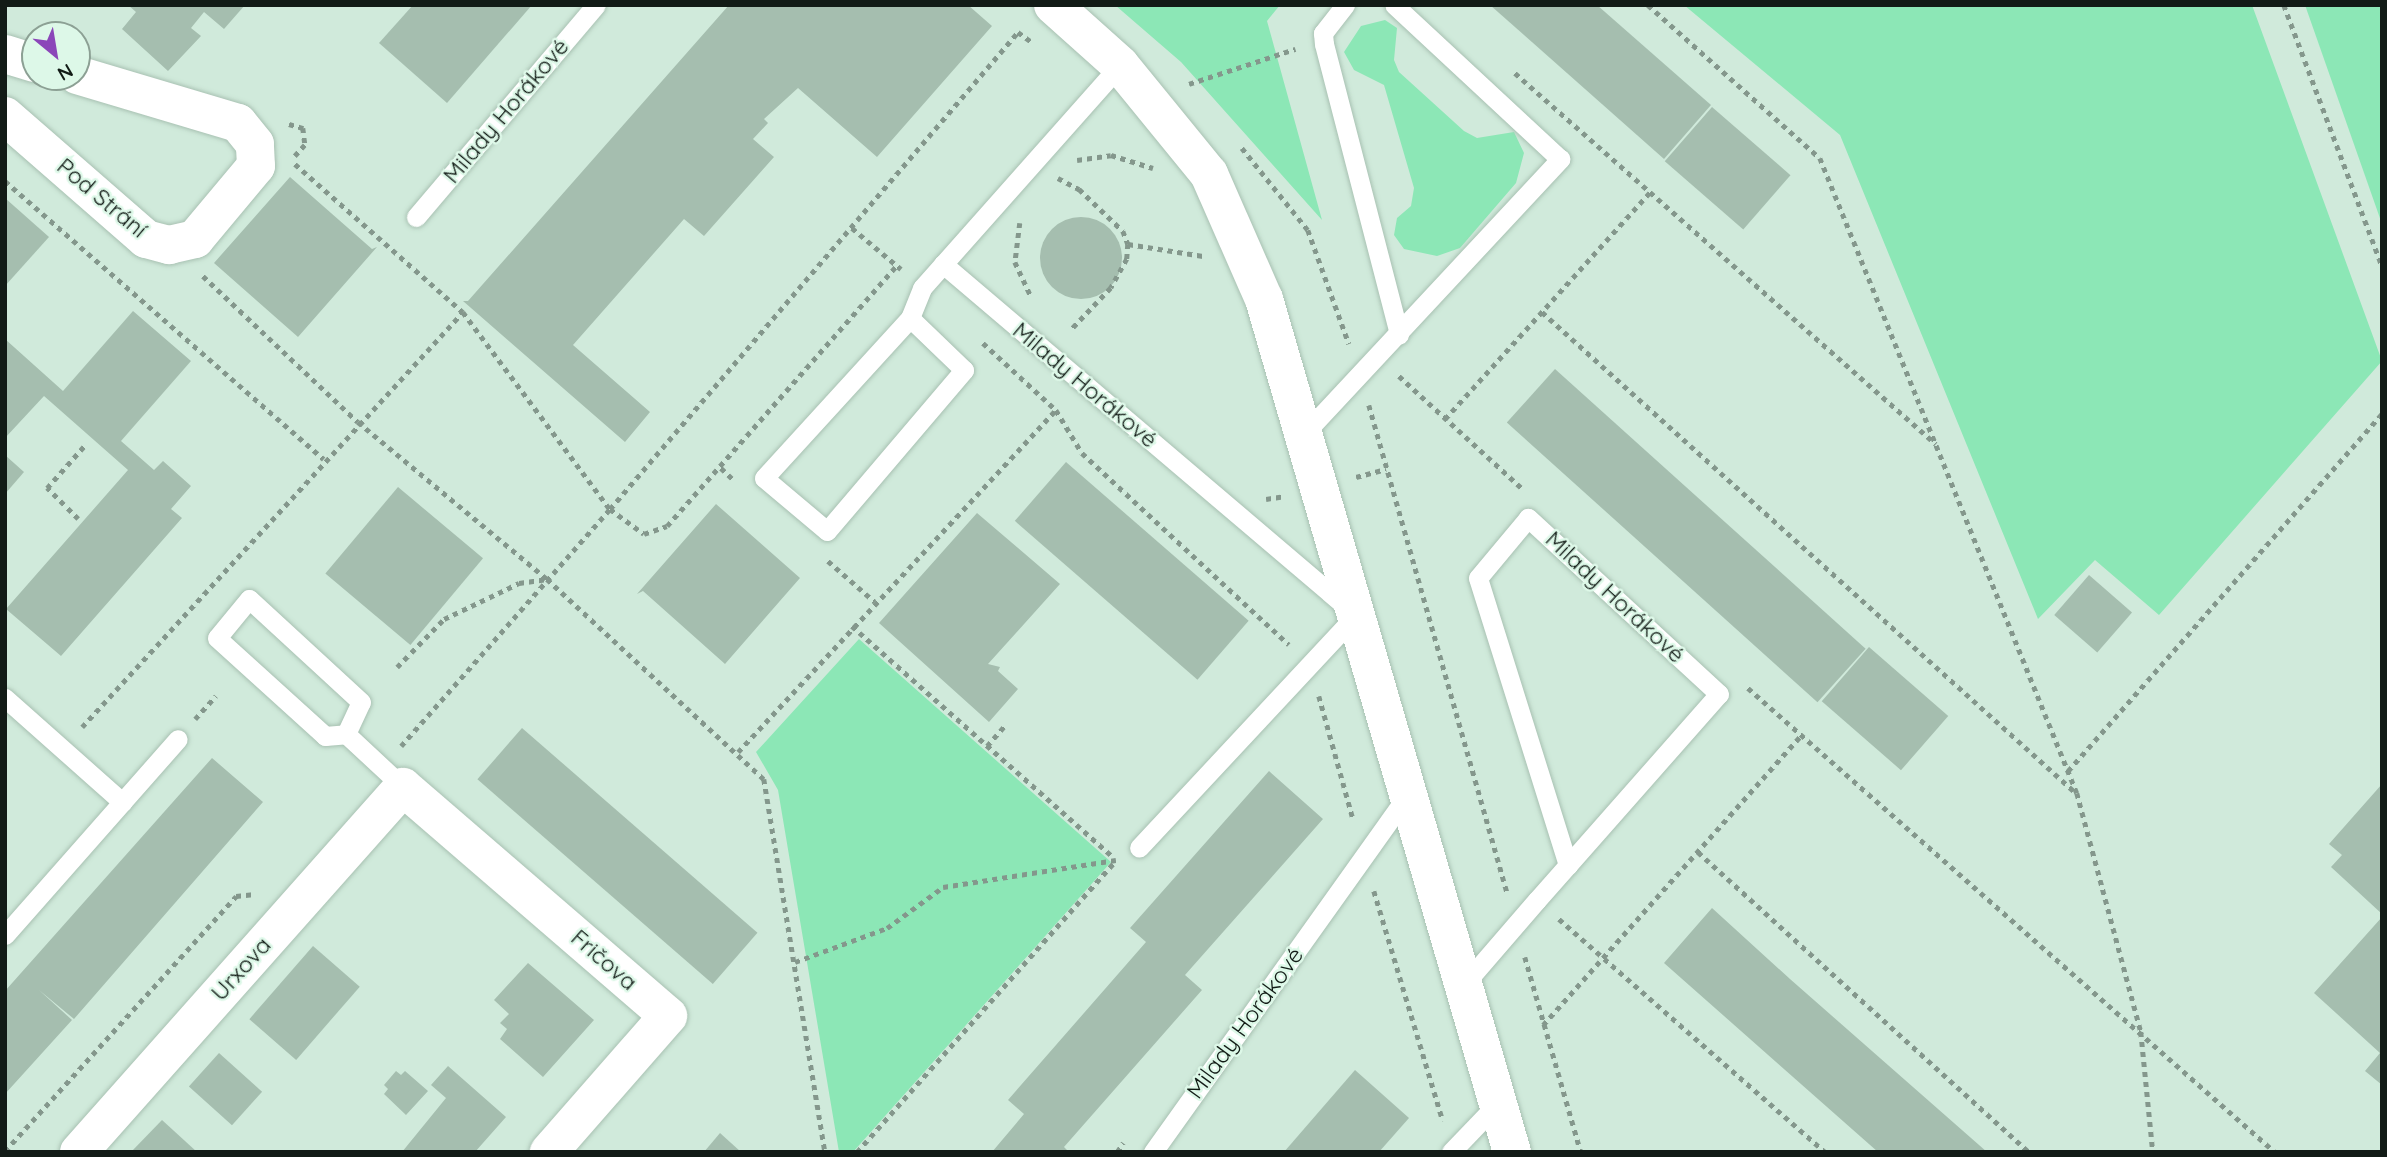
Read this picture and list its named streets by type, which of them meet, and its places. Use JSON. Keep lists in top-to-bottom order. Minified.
{"streets":{"street":["Pod Strání","Fričova","Urxova"],"lane":["Milady Horákové"]},"crossings":[["Fričova","Urxova"]],"north":"bottom right"}
